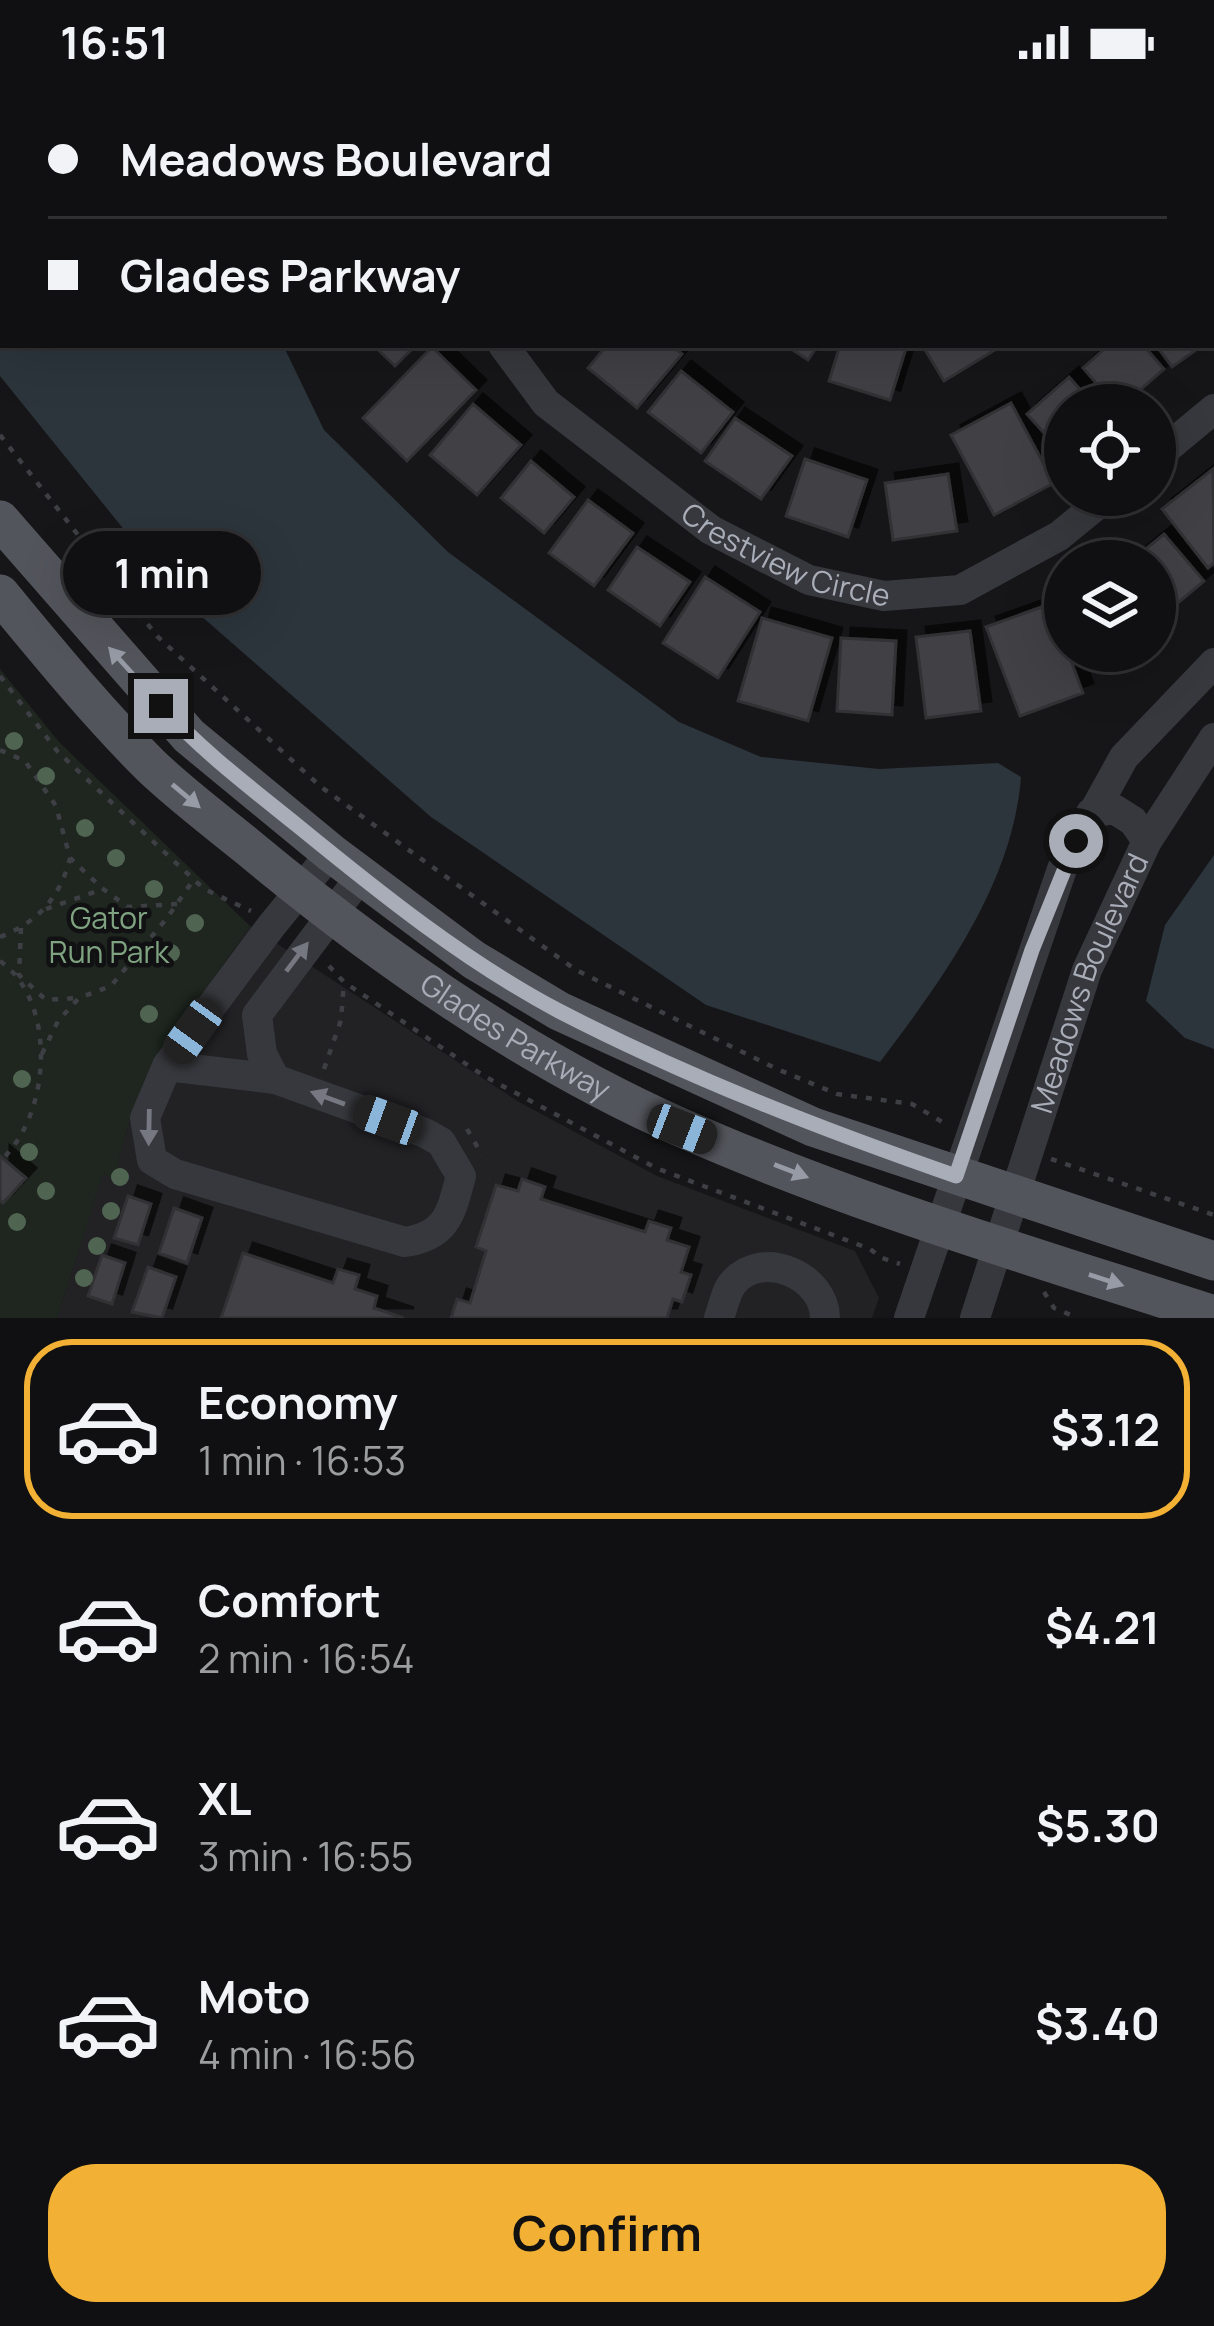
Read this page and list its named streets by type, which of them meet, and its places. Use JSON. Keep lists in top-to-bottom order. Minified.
{"streets":{"main road":["Glades Parkway"],"street":["Crestview Circle","Meadows Boulevard"]},"crossings":[["Meadows Boulevard","Glades Parkway"]],"parks":["Gator Run Park"],"page":{"status":"16:51","banner":["Meadows Boulevard","Glades Parkway"],"bubble":"1 min","list":[{"name":"Economy","note":"1 min · 16:53","value":"$3.12"},{"name":"Comfort","note":"2 min · 16:54","value":"$4.21"},{"name":"XL","note":"3 min · 16:55","value":"$5.30"},{"name":"Moto","note":"4 min · 16:56","value":"$3.40"}],"buttons":"Confirm"}}
